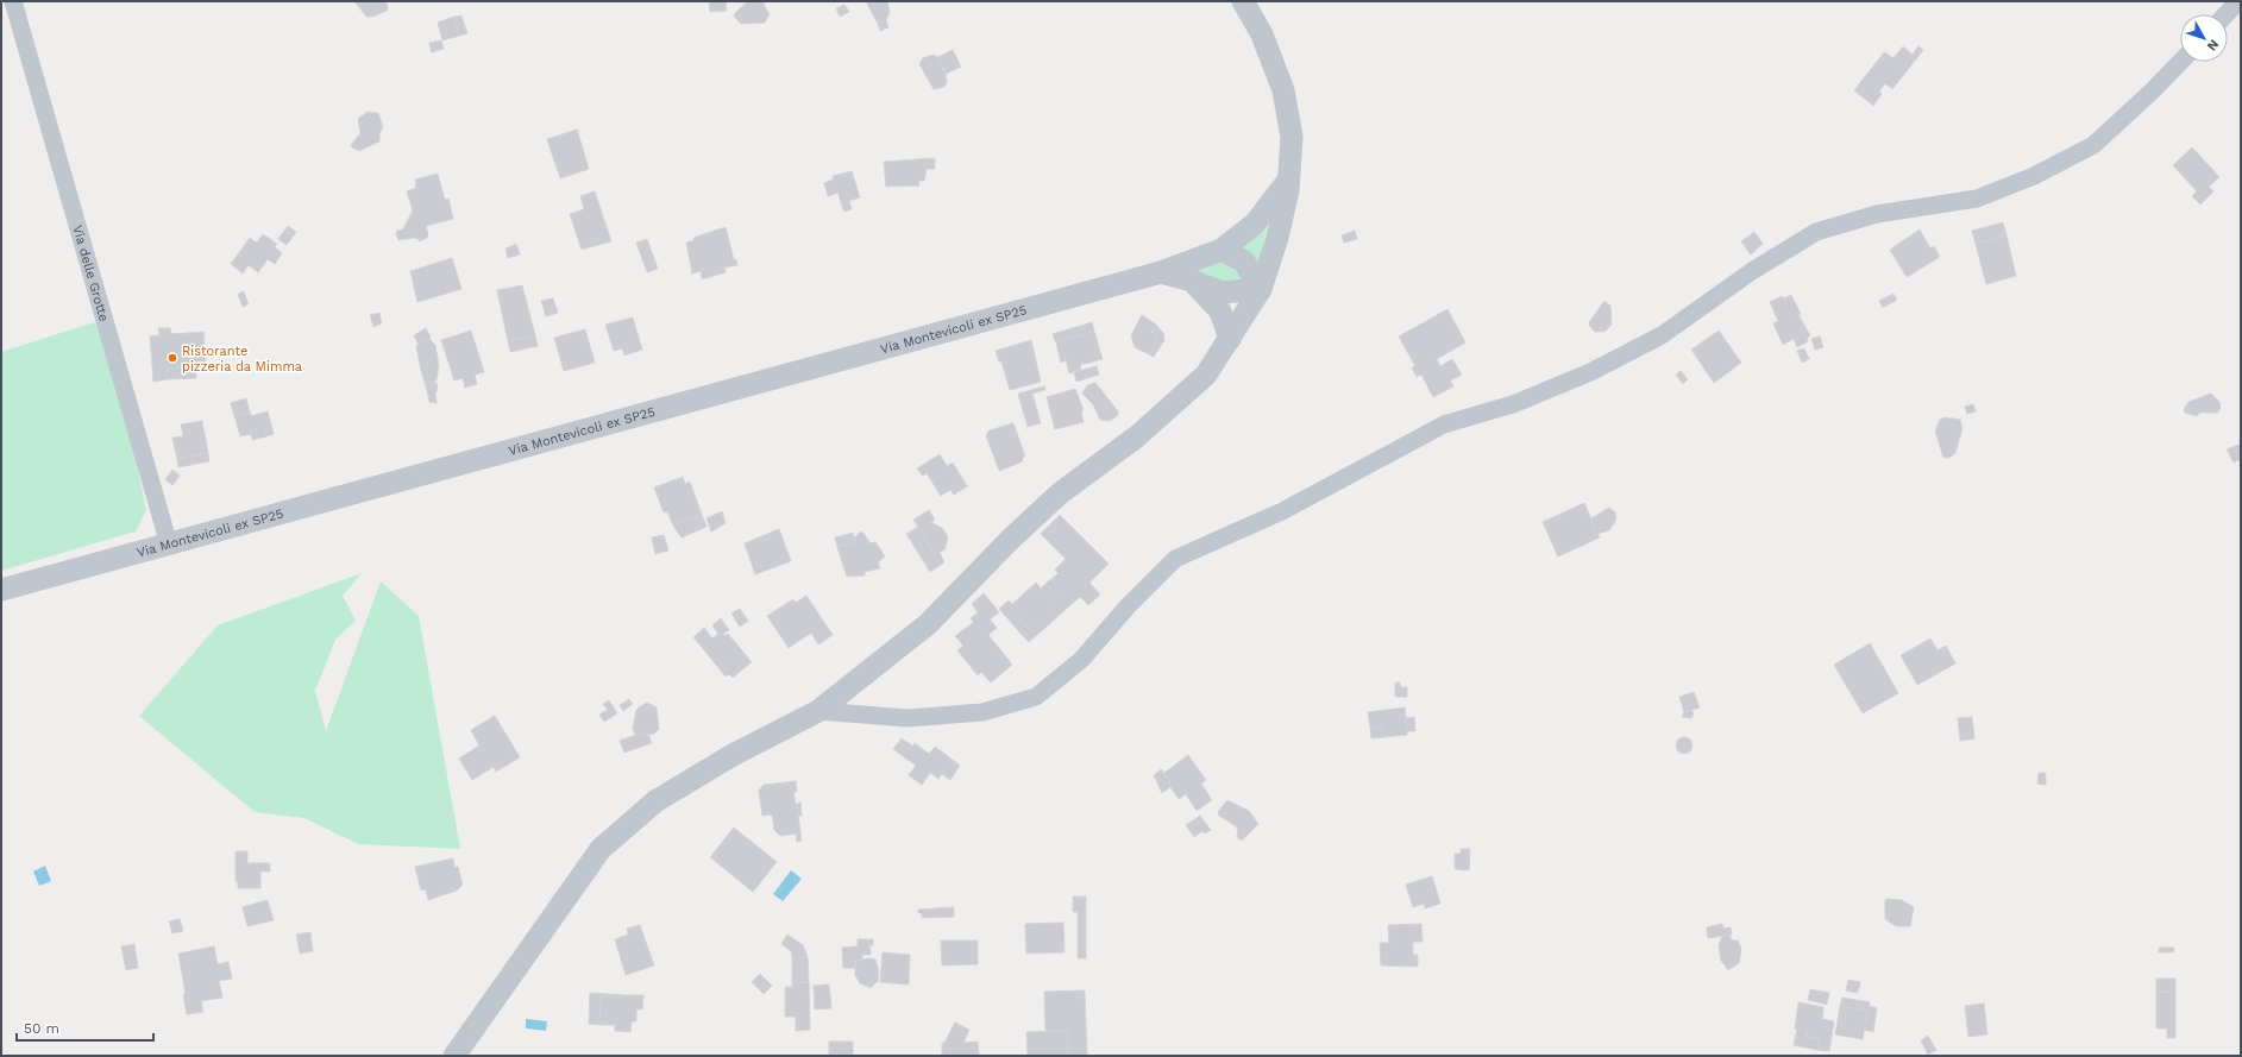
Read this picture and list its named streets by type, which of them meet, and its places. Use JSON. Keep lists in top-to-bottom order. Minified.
{"streets":{"street":["Via delle Grotte","Via Montevicoli ex SP25"]},"crossings":[["Via delle Grotte","Via Montevicoli ex SP25"]],"places":["Ristorante pizzeria da Mimma"],"scale_bar":"50 m","north":"bottom right"}
